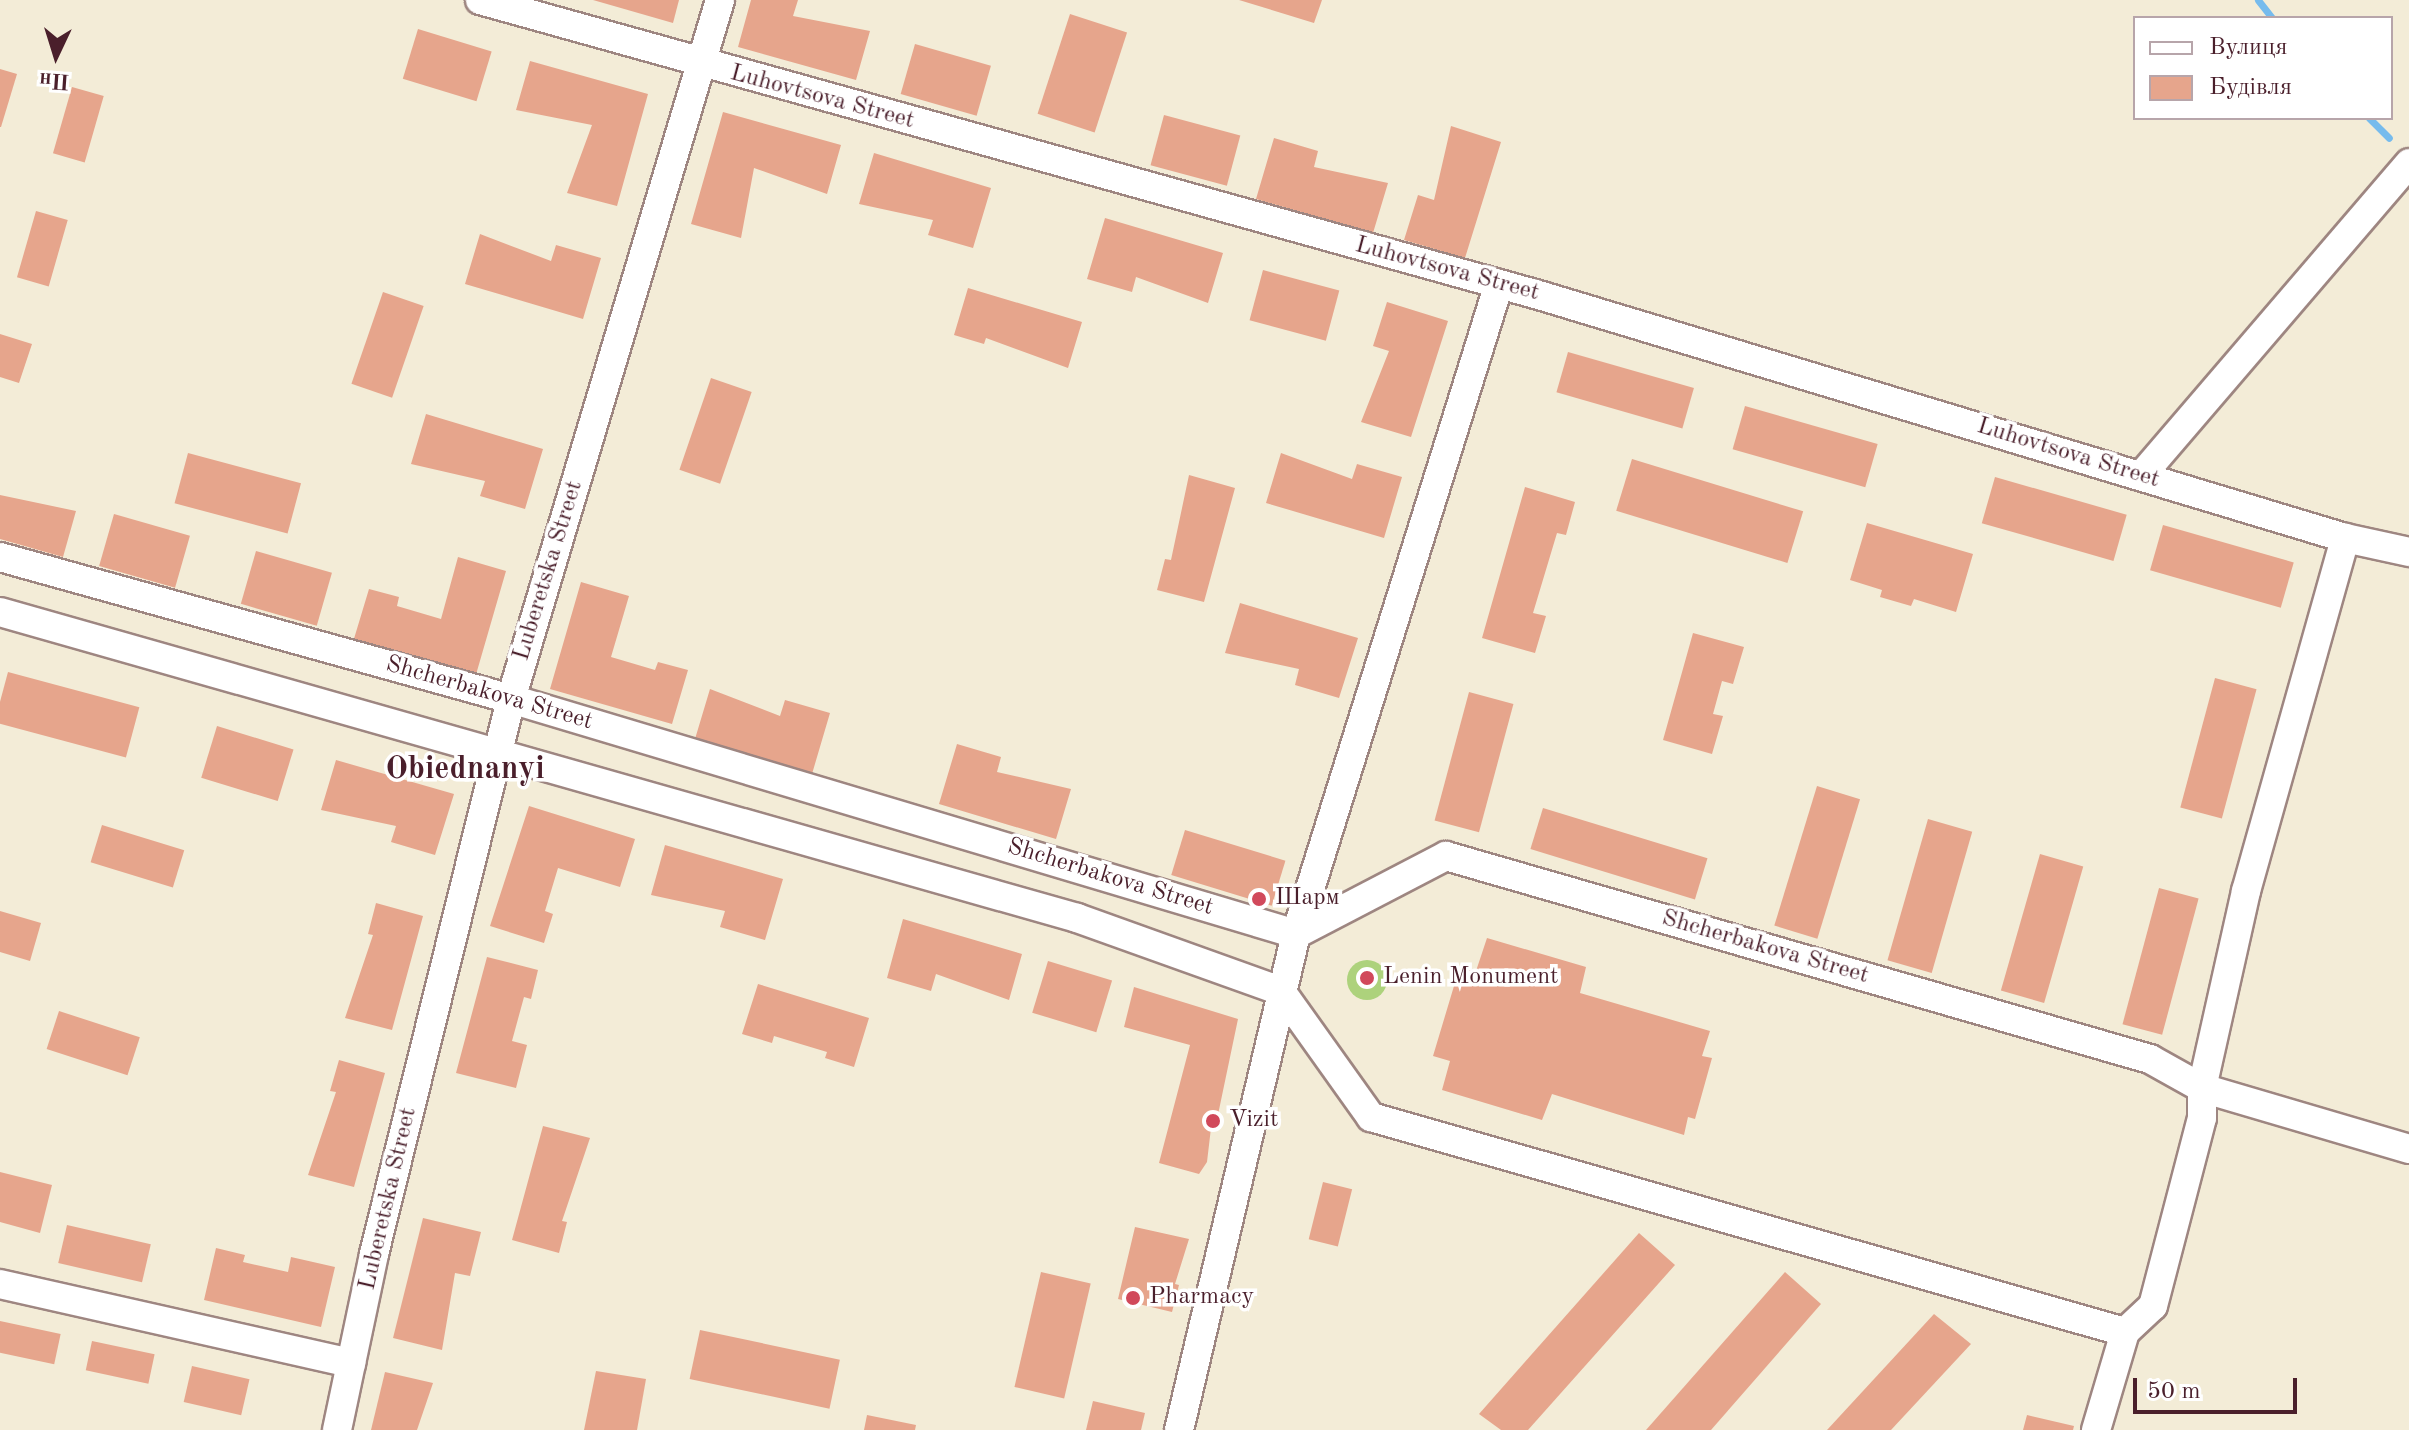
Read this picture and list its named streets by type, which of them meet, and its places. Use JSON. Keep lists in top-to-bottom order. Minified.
{"streets":{"street":["Luhovtsova Street","Luberetska Street","Shcherbakova Street"]},"crossings":[["Luhovtsova Street","Luberetska Street"],["Luberetska Street","Shcherbakova Street"]],"districts":["Obiednanyi"],"places":["Шарм","Lenin Monument","Vizit","Pharmacy"],"legend":["Вулиця","Будівля"],"scale_bar":"50 m","north":"bottom"}
